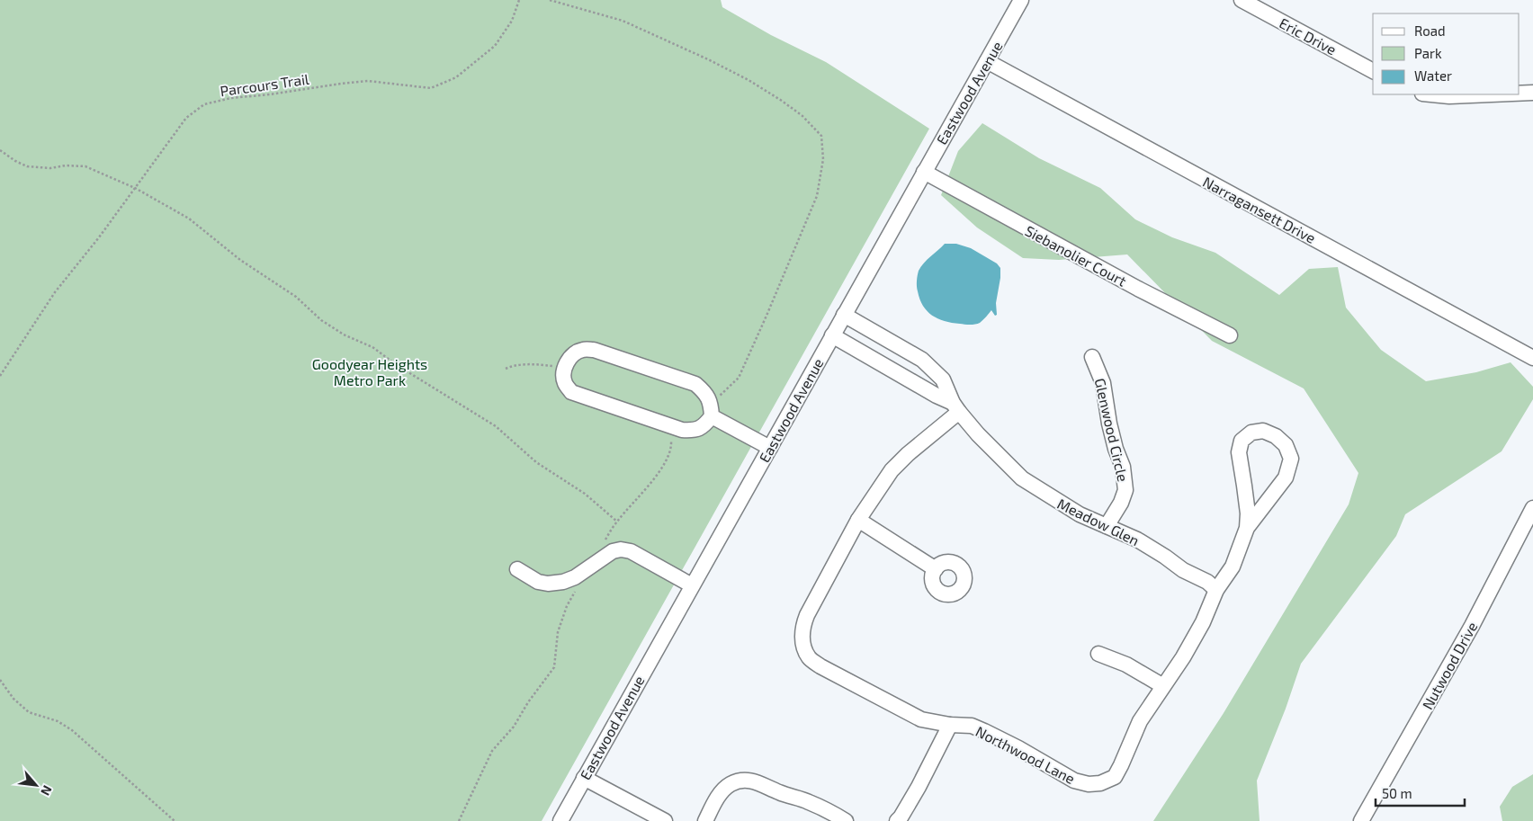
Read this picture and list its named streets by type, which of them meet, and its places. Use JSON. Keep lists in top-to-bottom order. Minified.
{"streets":{"street":["Eric Drive","Eastwood Avenue","Narragansett Drive","Siebanolier Court","Glenwood Circle","Meadow Glen","Nutwood Drive","Northwood Lane"],"path":["Parcours Trail"]},"crossings":[["Eastwood Avenue","Narragansett Drive"],["Eastwood Avenue","Siebanolier Court"],["Eastwood Avenue","Meadow Glen"],["Glenwood Circle","Meadow Glen"],["Meadow Glen","Northwood Lane"]],"parks":["Goodyear Heights Metro Park"],"legend":["Road","Park","Water"],"scale_bar":"50 m","north":"bottom right"}
